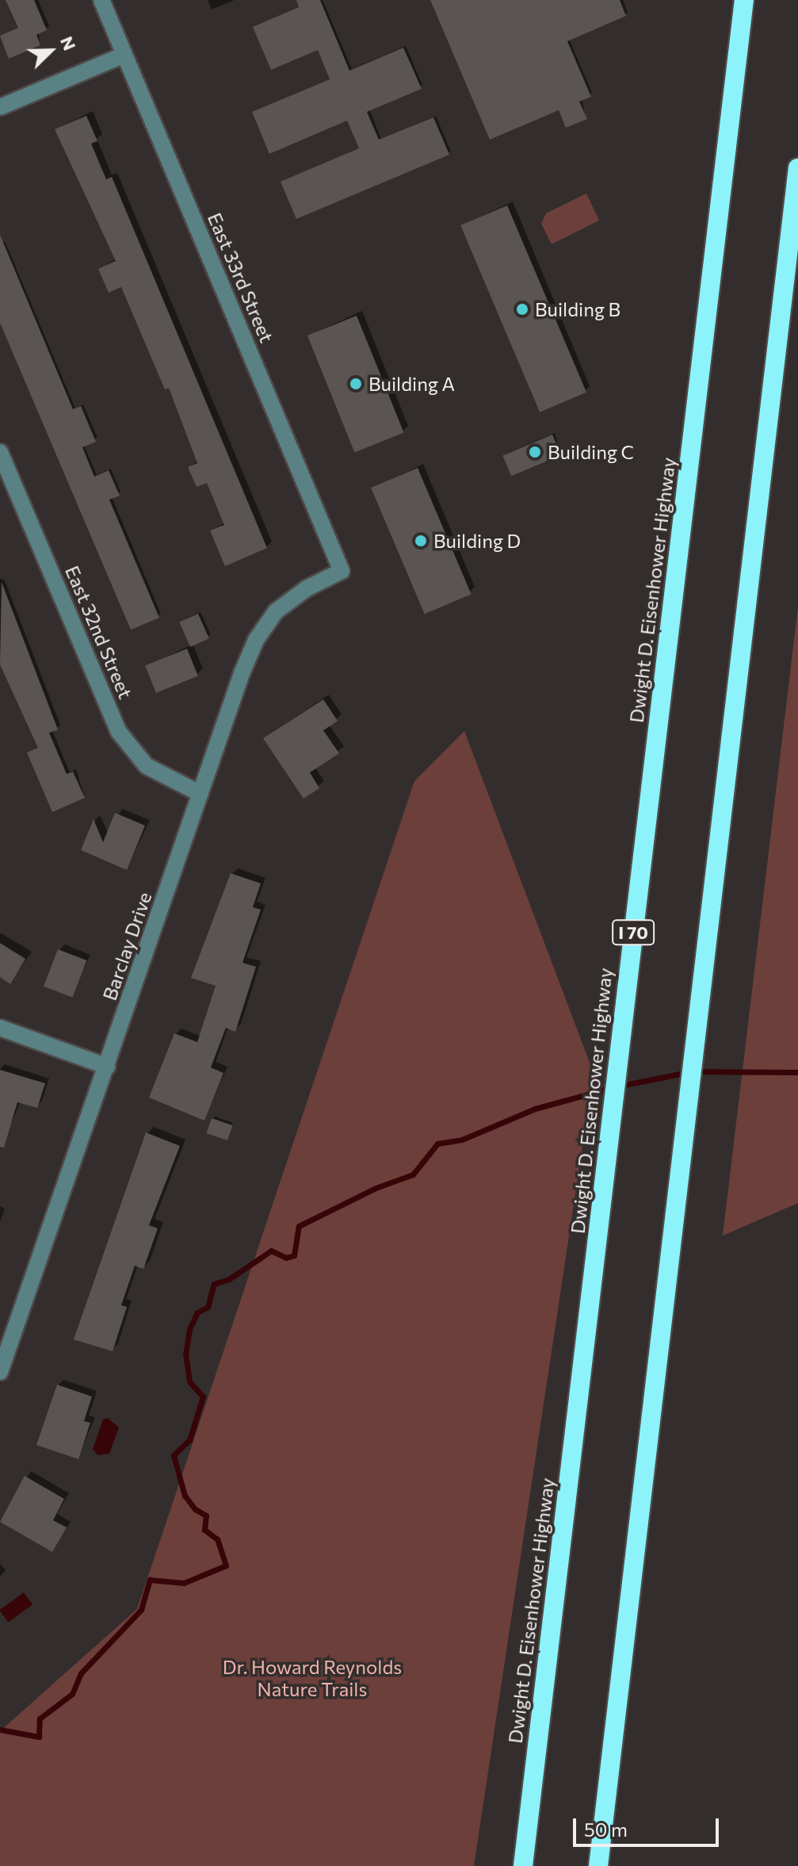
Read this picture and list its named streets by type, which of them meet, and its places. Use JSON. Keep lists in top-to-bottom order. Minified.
{"streets":{"highway":["Dwight D. Eisenhower Highway","I 70"],"street":["East 33rd Street","East 32nd Street","Barclay Drive"]},"crossings":[["East 33rd Street","Barclay Drive"],["East 32nd Street","Barclay Drive"]],"parks":["Dr. Howard Reynolds Nature Trails"],"places":["Building B","Building A","Building C","Building D"],"scale_bar":"50 m","north":"top right"}
